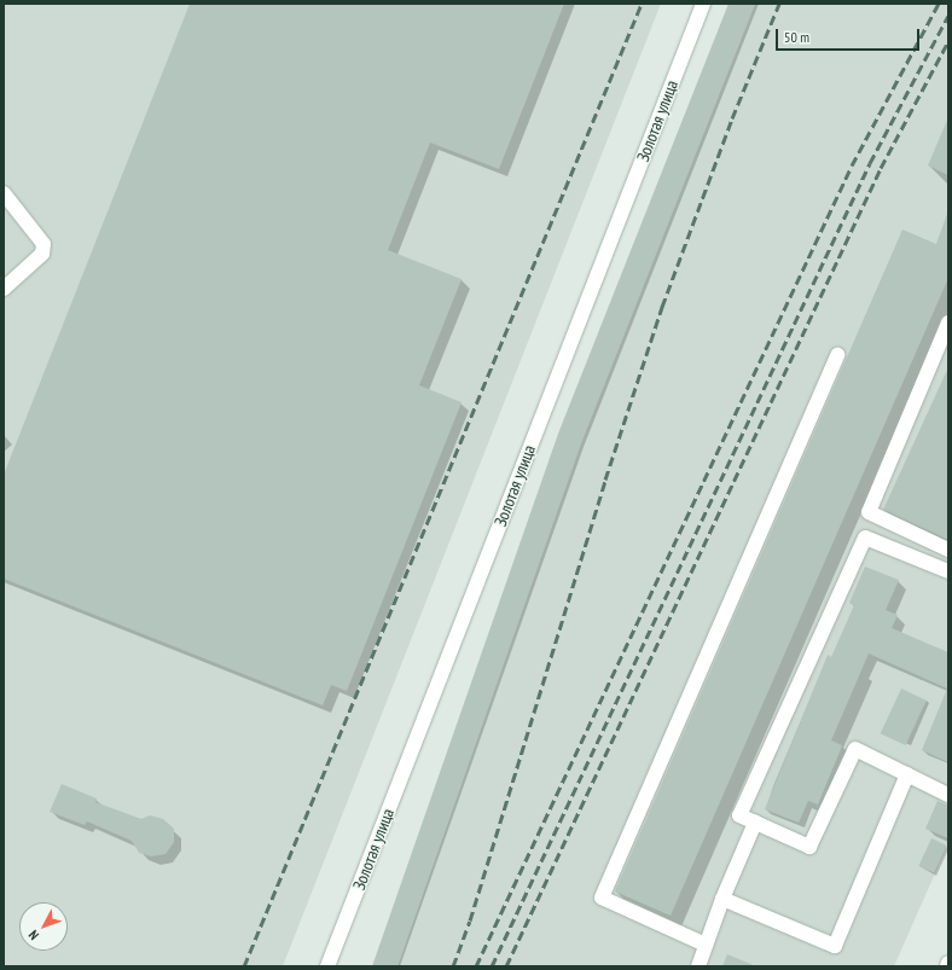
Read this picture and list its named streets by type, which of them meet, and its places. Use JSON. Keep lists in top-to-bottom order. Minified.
{"streets":{"street":["Золотая улица"]},"scale_bar":"50 m","north":"bottom left"}
